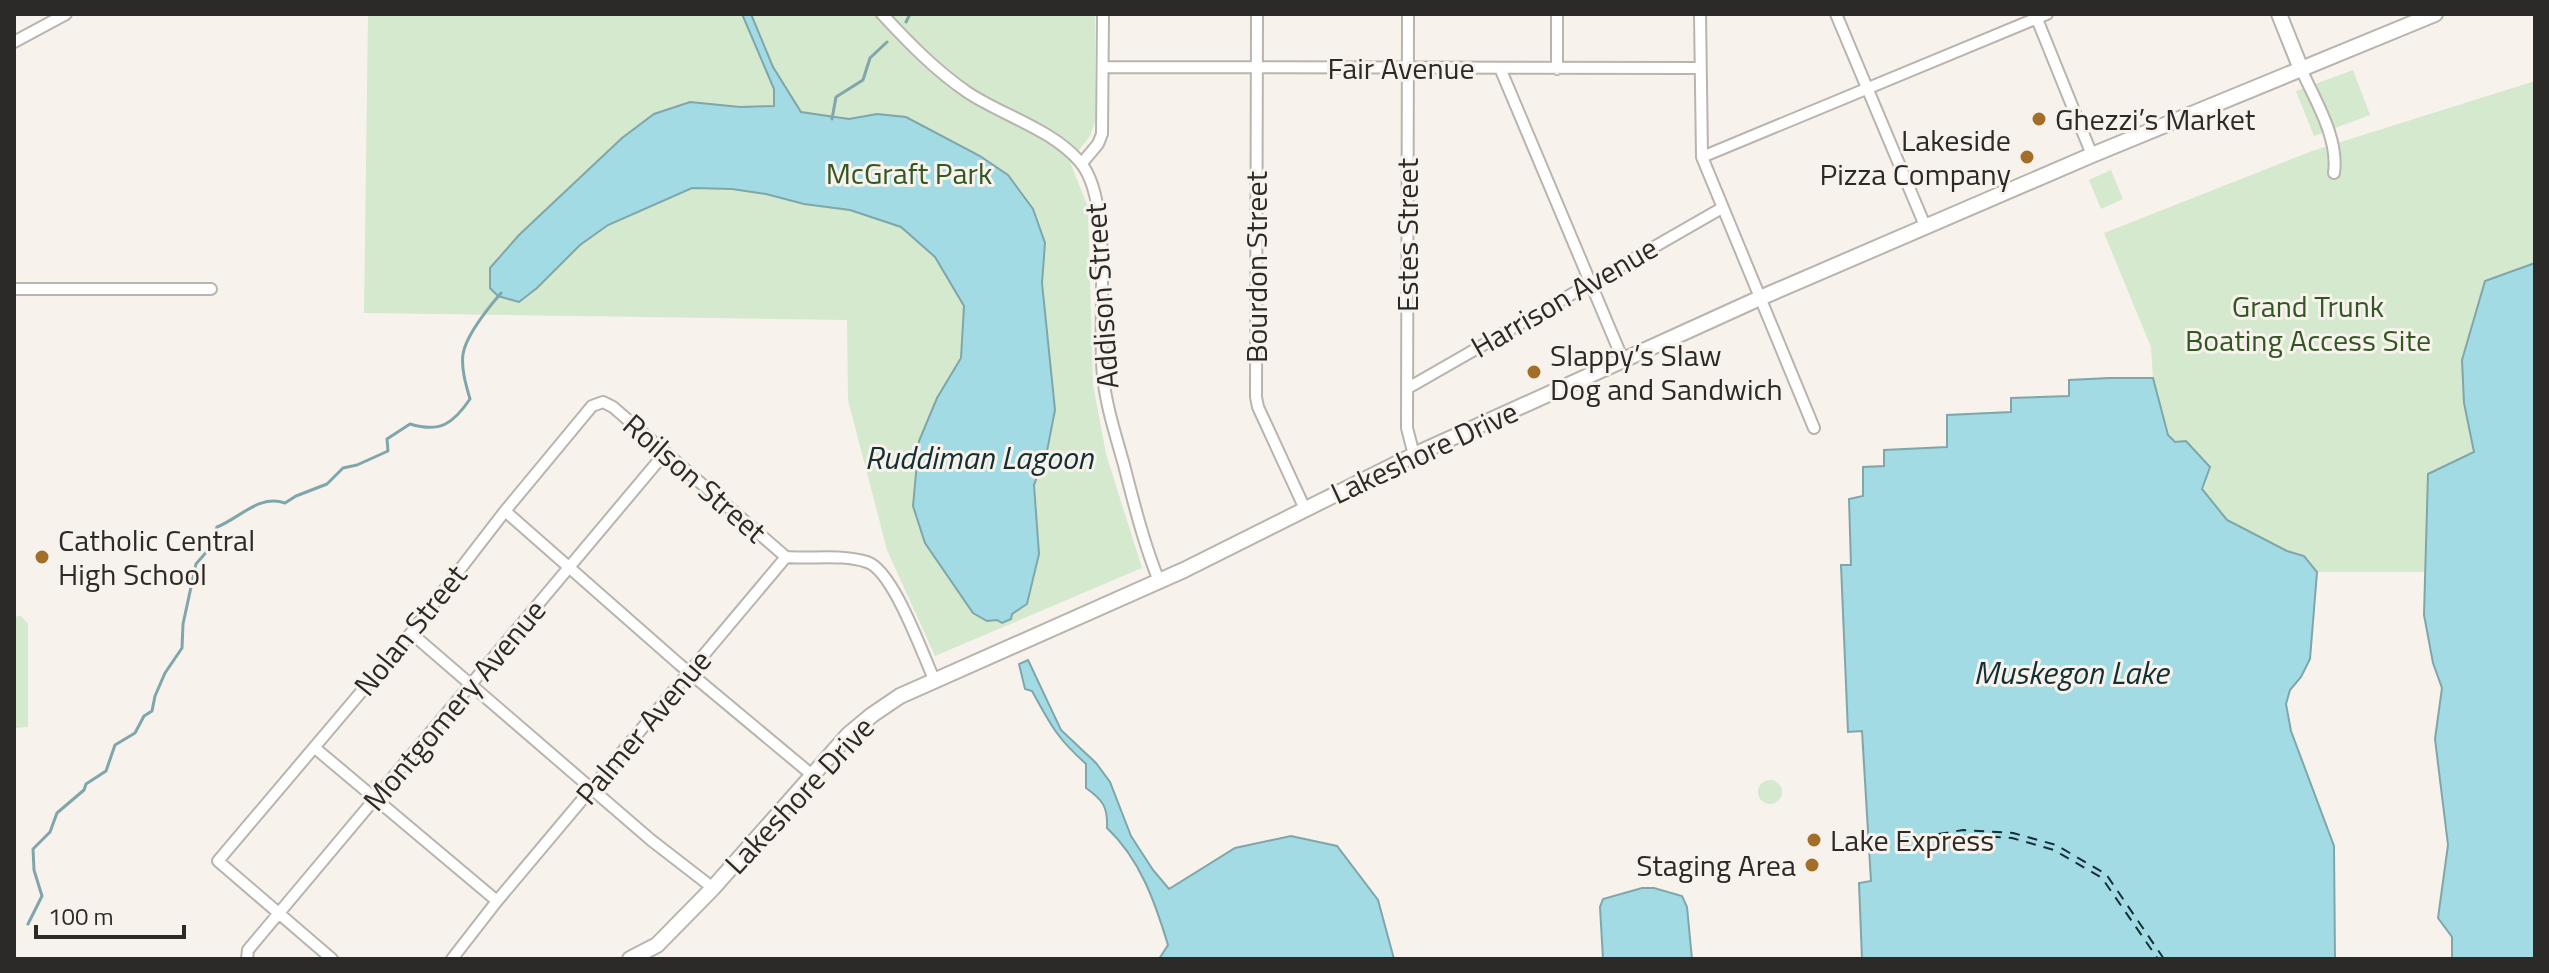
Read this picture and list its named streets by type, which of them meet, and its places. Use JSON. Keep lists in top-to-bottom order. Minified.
{"streets":{"main road":["Lakeshore Drive"],"street":["Fair Avenue","Estes Street","Bourdon Street","Addison Street","Harrison Avenue","Roilson Street","Nolan Street","Montgomery Avenue","Palmer Avenue"]},"crossings":[["Fair Avenue","Estes Street"],["Fair Avenue","Bourdon Street"],["Fair Avenue","Addison Street"],["Estes Street","Harrison Avenue"],["Estes Street","Lakeshore Drive"],["Bourdon Street","Lakeshore Drive"],["Addison Street","Lakeshore Drive"],["Roilson Street","Nolan Street"],["Roilson Street","Montgomery Avenue"],["Roilson Street","Palmer Avenue"],["Nolan Street","Montgomery Avenue"]],"water":["Ruddiman Lagoon","Muskegon Lake"],"parks":["McGraft Park","Grand Trunk Boating Access Site"],"places":["Ghezzi’s Market","Lakeside Pizza Company","Slappy’s Slaw Dog and Sandwich","Catholic Central High School","Lake Express","Staging Area"],"scale_bar":"100 m"}
